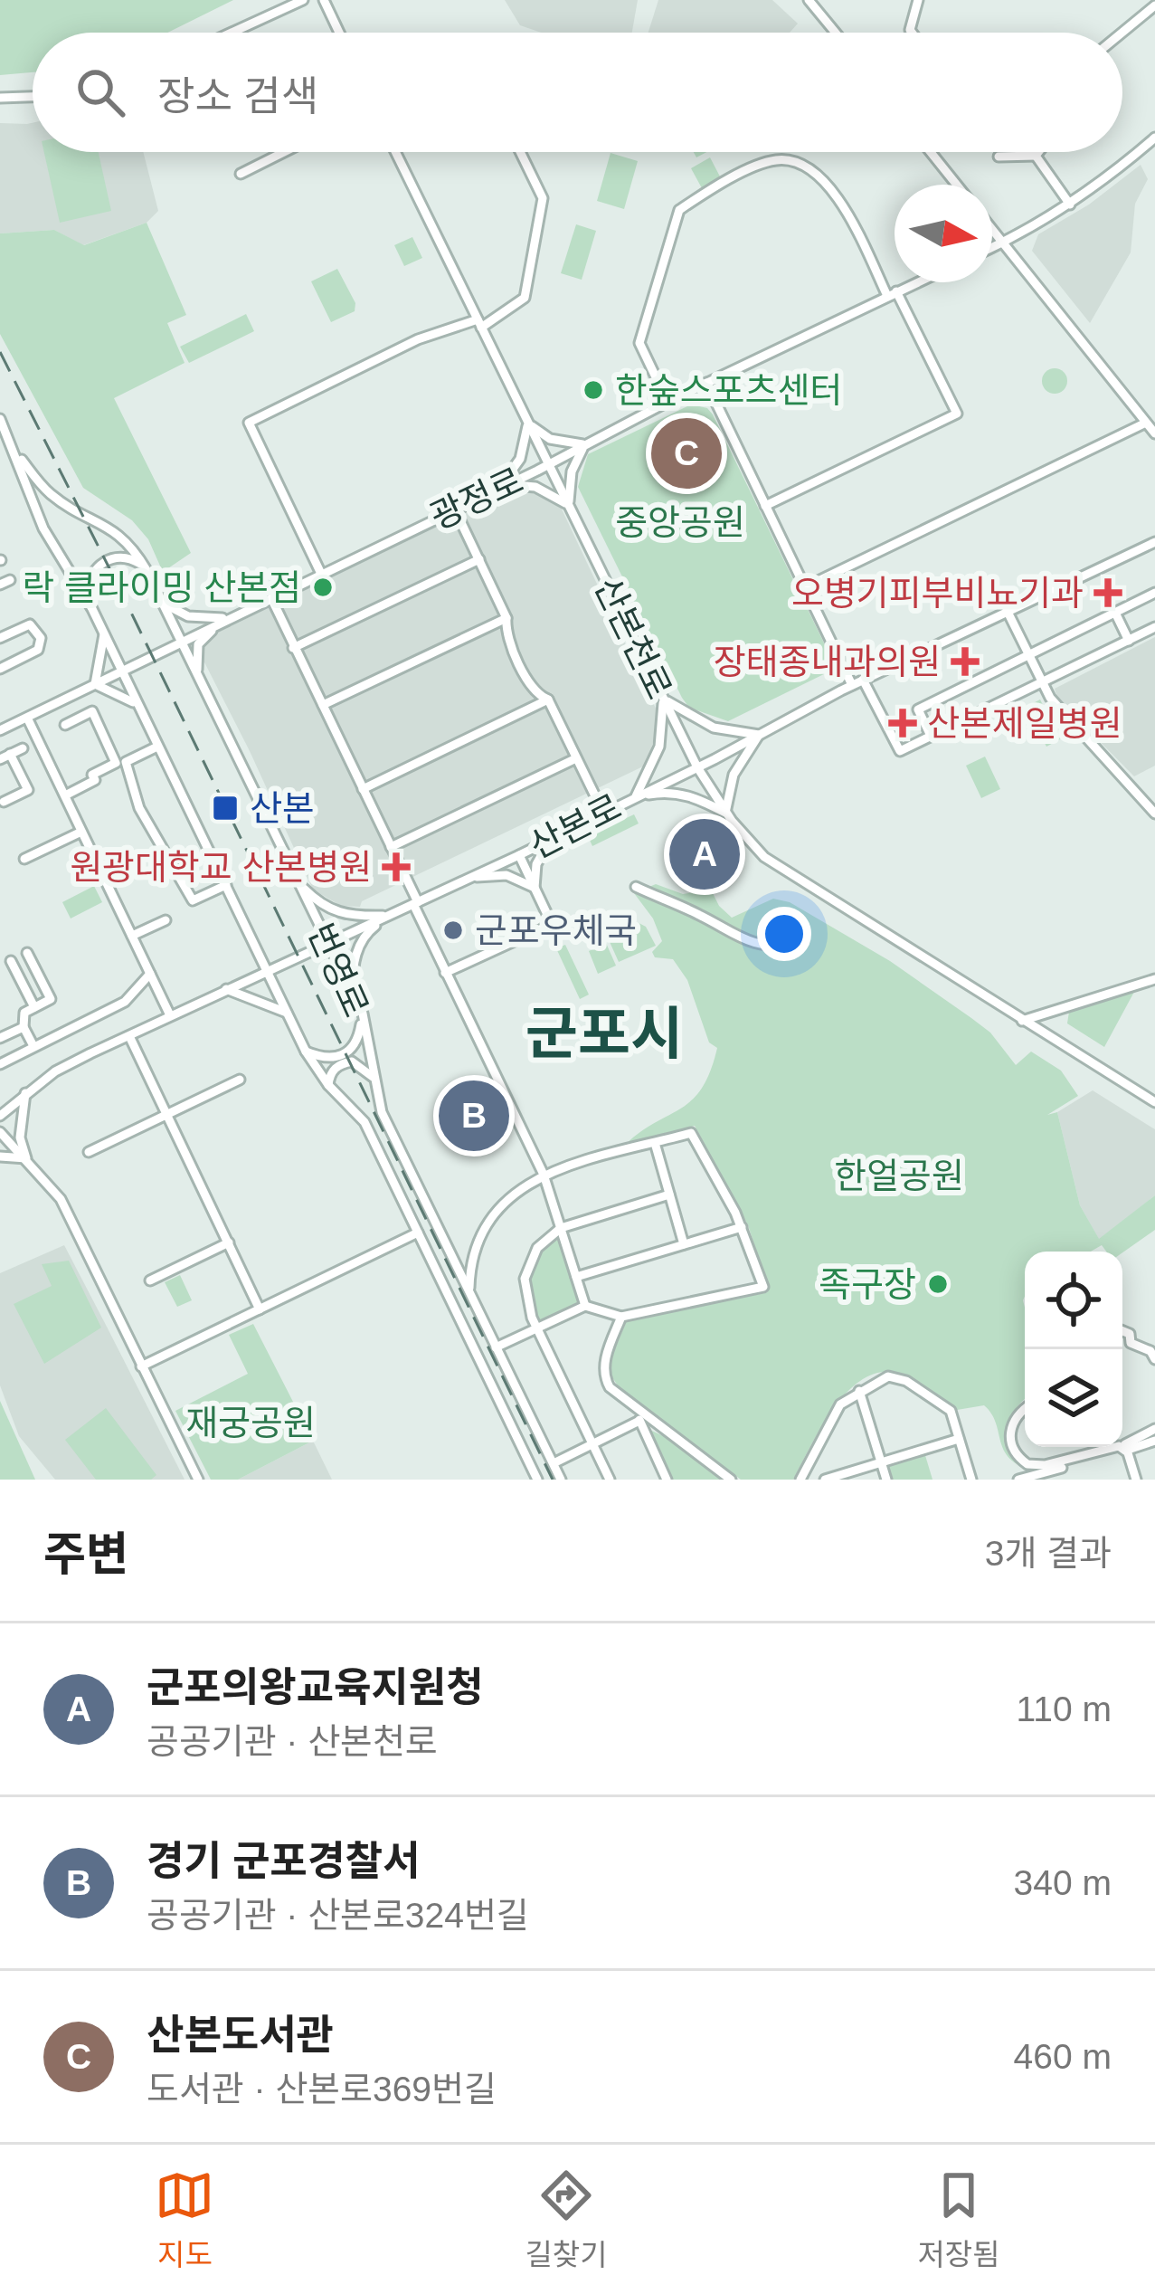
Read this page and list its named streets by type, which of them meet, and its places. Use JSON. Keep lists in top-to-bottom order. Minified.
{"streets":{"street":["광정로","산본천로","산본로","번영로"]},"crossings":[["광정로","산본천로"],["광정로","번영로"],["산본천로","산본로"],["산본로","번영로"]],"districts":["군포시"],"parks":["중앙공원","한얼공원","재궁공원"],"places":{"other":["한숲스포츠센터","락 클라이밍 산본점","군포우체국","족구장"],"health":["오병기피부비뇨기과","장태종내과의원","산본제일병원","원광대학교 산본병원"],"transit":["산본"]},"north":"right","page":{"search":"장소 검색","pins":["C","A","B"],"heading":["주변","3개 결과"],"list":[{"mark":"A","name":"군포의왕교육지원청","note":"공공기관 · 산본천로","value":"110 m"},{"mark":"B","name":"경기 군포경찰서","note":"공공기관 · 산본로324번길","value":"340 m"},{"mark":"C","name":"산본도서관","note":"도서관 · 산본로369번길","value":"460 m"}],"nav":["지도","길찾기","저장됨"]}}
